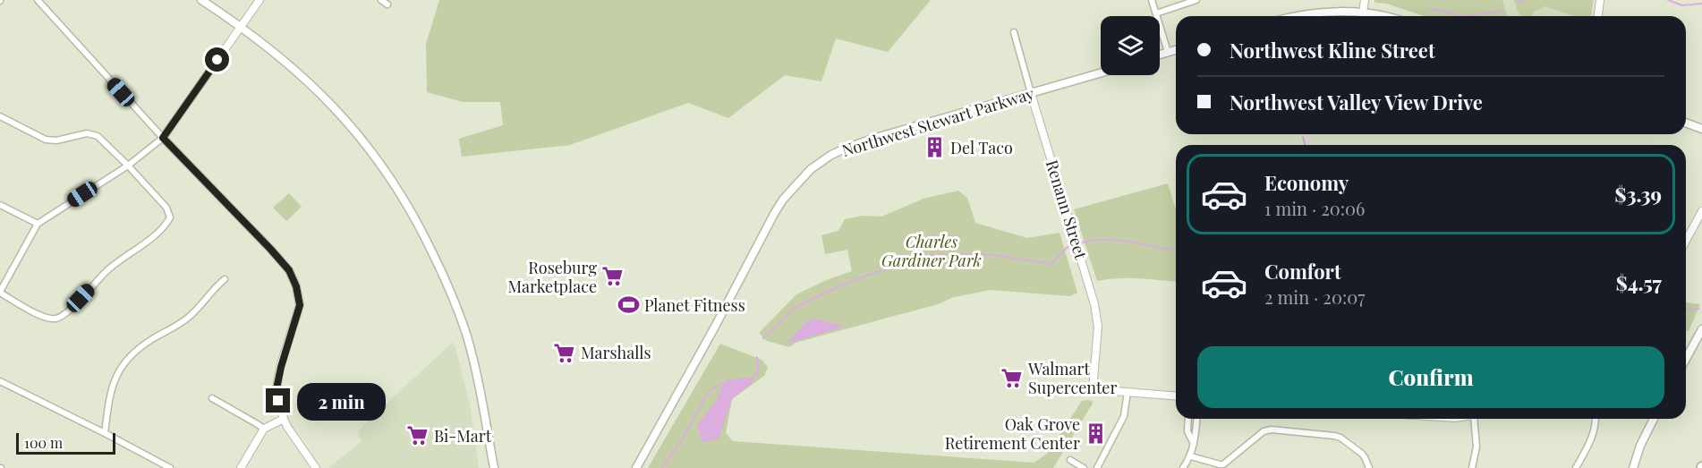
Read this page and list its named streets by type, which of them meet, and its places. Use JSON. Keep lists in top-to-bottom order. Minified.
{"streets":{"main road":["Northwest Stewart Parkway"],"street":["Renann Street"]},"crossings":[["Northwest Stewart Parkway","Renann Street"]],"parks":["Charles Gardiner Park"],"places":{"building":["Del Taco","Oak Grove Retirement Center"],"supermarket":["Roseburg Marketplace","Marshalls","Walmart Supercenter","Bi-Mart"],"sports":["Planet Fitness"]},"scale_bar":"100 m","page":{"banner":["Northwest Kline Street","Northwest Valley View Drive"],"list":[{"name":"Economy","note":"1 min · 20:06","value":"$3.39"},{"name":"Comfort","note":"2 min · 20:07","value":"$4.57"}],"buttons":"Confirm","bubble":"2 min","scale":"100 m"}}
